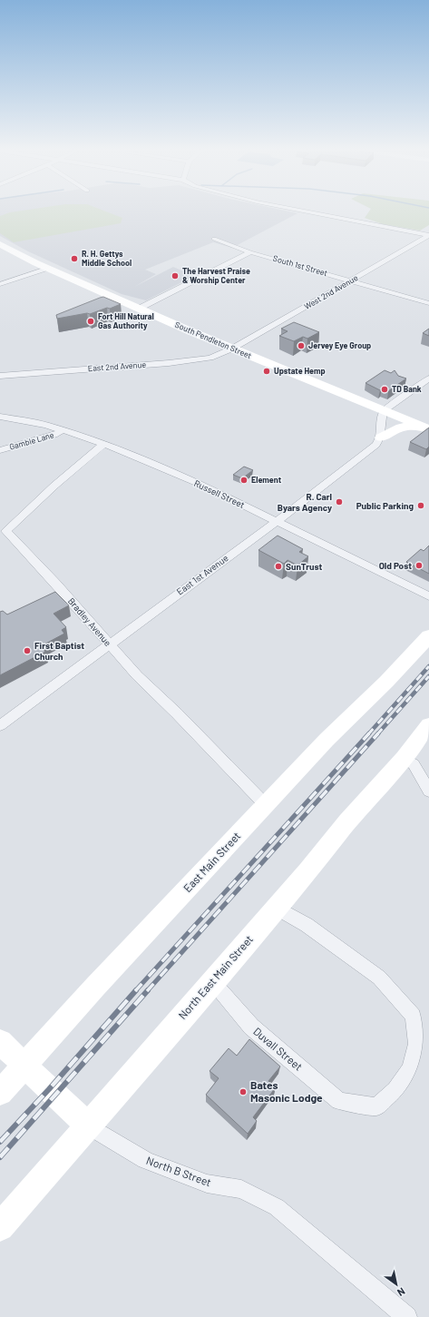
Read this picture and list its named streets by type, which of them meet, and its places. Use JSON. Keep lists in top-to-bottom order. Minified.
{"streets":{"main road":["South Pendleton Street","East Main Street","North East Main Street","North B Street"],"street":["South 1st Street","West 2nd Avenue","East 2nd Avenue","Gamble Lane","Russell Street","East 1st Avenue","Bradley Avenue","Duvall Street"]},"crossings":[["South 1st Street","West 2nd Avenue"],["West 2nd Avenue","South Pendleton Street"],["West 2nd Avenue","East 2nd Avenue"],["South Pendleton Street","East 2nd Avenue"],["Gamble Lane","Russell Street"],["Russell Street","East 1st Avenue"],["Russell Street","Bradley Avenue"],["East 1st Avenue","Bradley Avenue"],["Bradley Avenue","East Main Street"],["East Main Street","North B Street"],["North East Main Street","Duvall Street"],["North East Main Street","North B Street"]],"places":["R. H. Gettys Middle School","The Harvest Praise & Worship Center","Fort Hill Natural Gas Authority","Jervey Eye Group","Upstate Hemp","TD Bank","Element","R. Carl Byars Agency","Public Parking","Old Post","SunTrust","First Baptist Church","Bates Masonic Lodge"],"north":"bottom right"}
